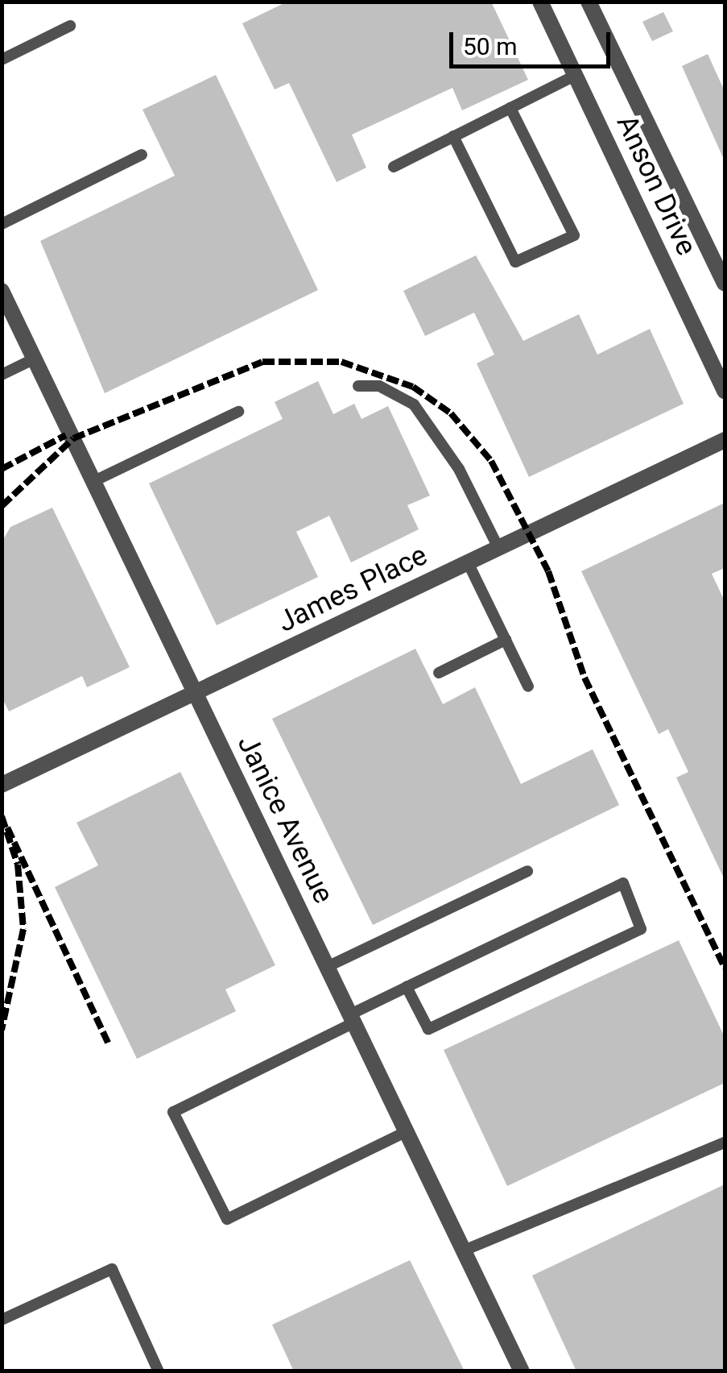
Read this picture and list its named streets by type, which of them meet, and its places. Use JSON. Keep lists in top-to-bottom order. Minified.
{"streets":{"street":["Anson Drive","James Place","Janice Avenue"]},"crossings":[["James Place","Janice Avenue"]],"scale_bar":"50 m"}
